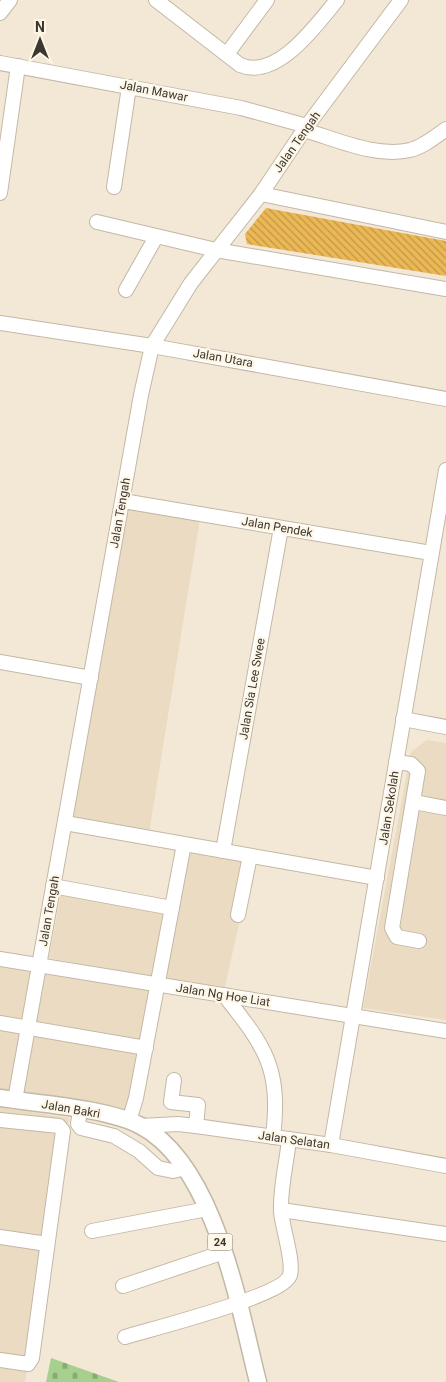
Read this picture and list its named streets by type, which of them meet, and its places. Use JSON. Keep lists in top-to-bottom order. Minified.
{"streets":{"main road":["Jalan Bakri","24"],"street":["Jalan Mawar","Jalan Tengah","Jalan Utara","Jalan Pendek","Jalan Sia Lee Swee","Jalan Sekolah","Jalan Ng Hoe Liat","Jalan Selatan"]},"crossings":[["Jalan Mawar","Jalan Tengah"],["Jalan Tengah","Jalan Utara"],["Jalan Tengah","Jalan Pendek"],["Jalan Tengah","Jalan Ng Hoe Liat"],["Jalan Tengah","Jalan Bakri"],["Jalan Pendek","Jalan Sia Lee Swee"],["Jalan Pendek","Jalan Sekolah"],["Jalan Sekolah","Jalan Ng Hoe Liat"],["Jalan Sekolah","Jalan Selatan"],["Jalan Bakri","Jalan Selatan"],["Jalan Bakri","24"],["Jalan Selatan","24"]],"north":"top"}
